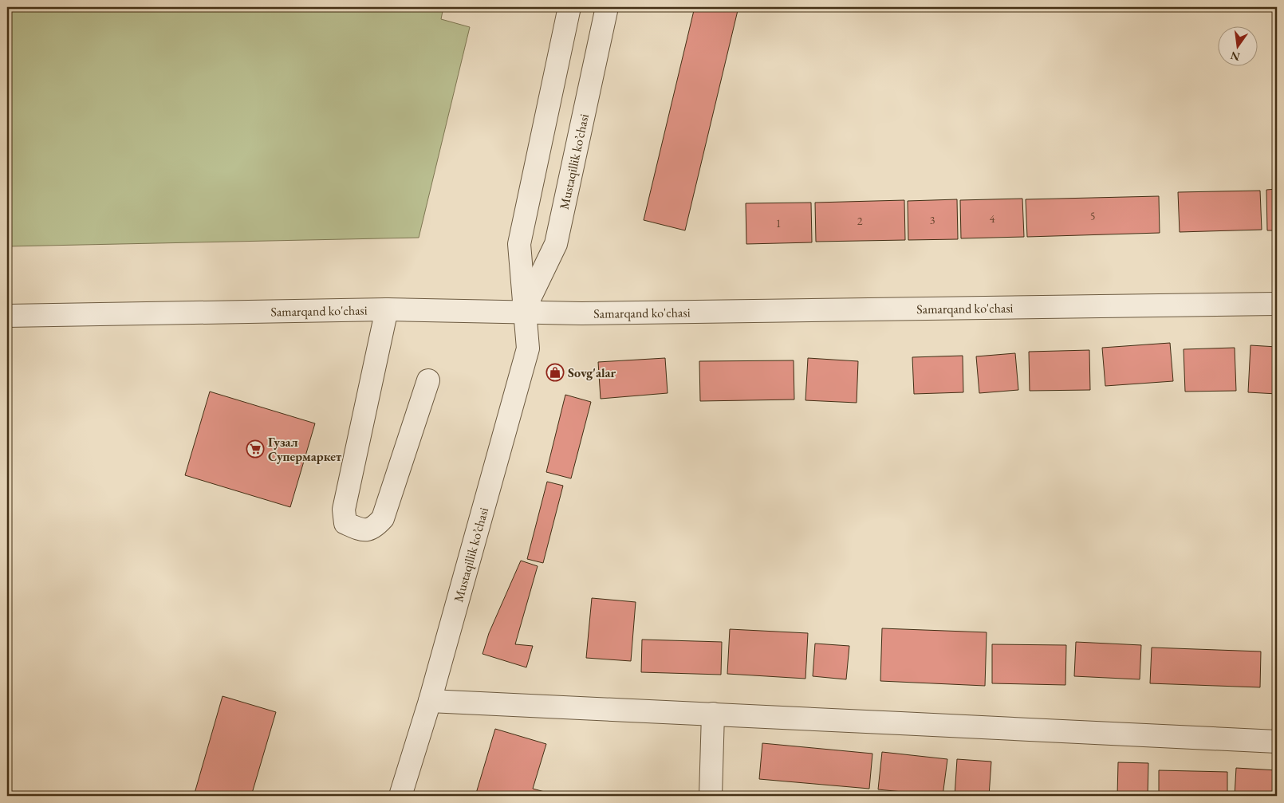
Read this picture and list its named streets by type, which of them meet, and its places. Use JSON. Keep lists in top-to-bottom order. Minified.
{"streets":{"street":["Mustaqillik ko’chasi","Samarqand ko'chasi"]},"crossings":[["Mustaqillik ko’chasi","Samarqand ko'chasi"]],"places":{"shop":["Sovg'alar"],"supermarket":["Гузал Супермаркет"]},"house_numbers":["5","4","3","2","1"],"north":"bottom"}
